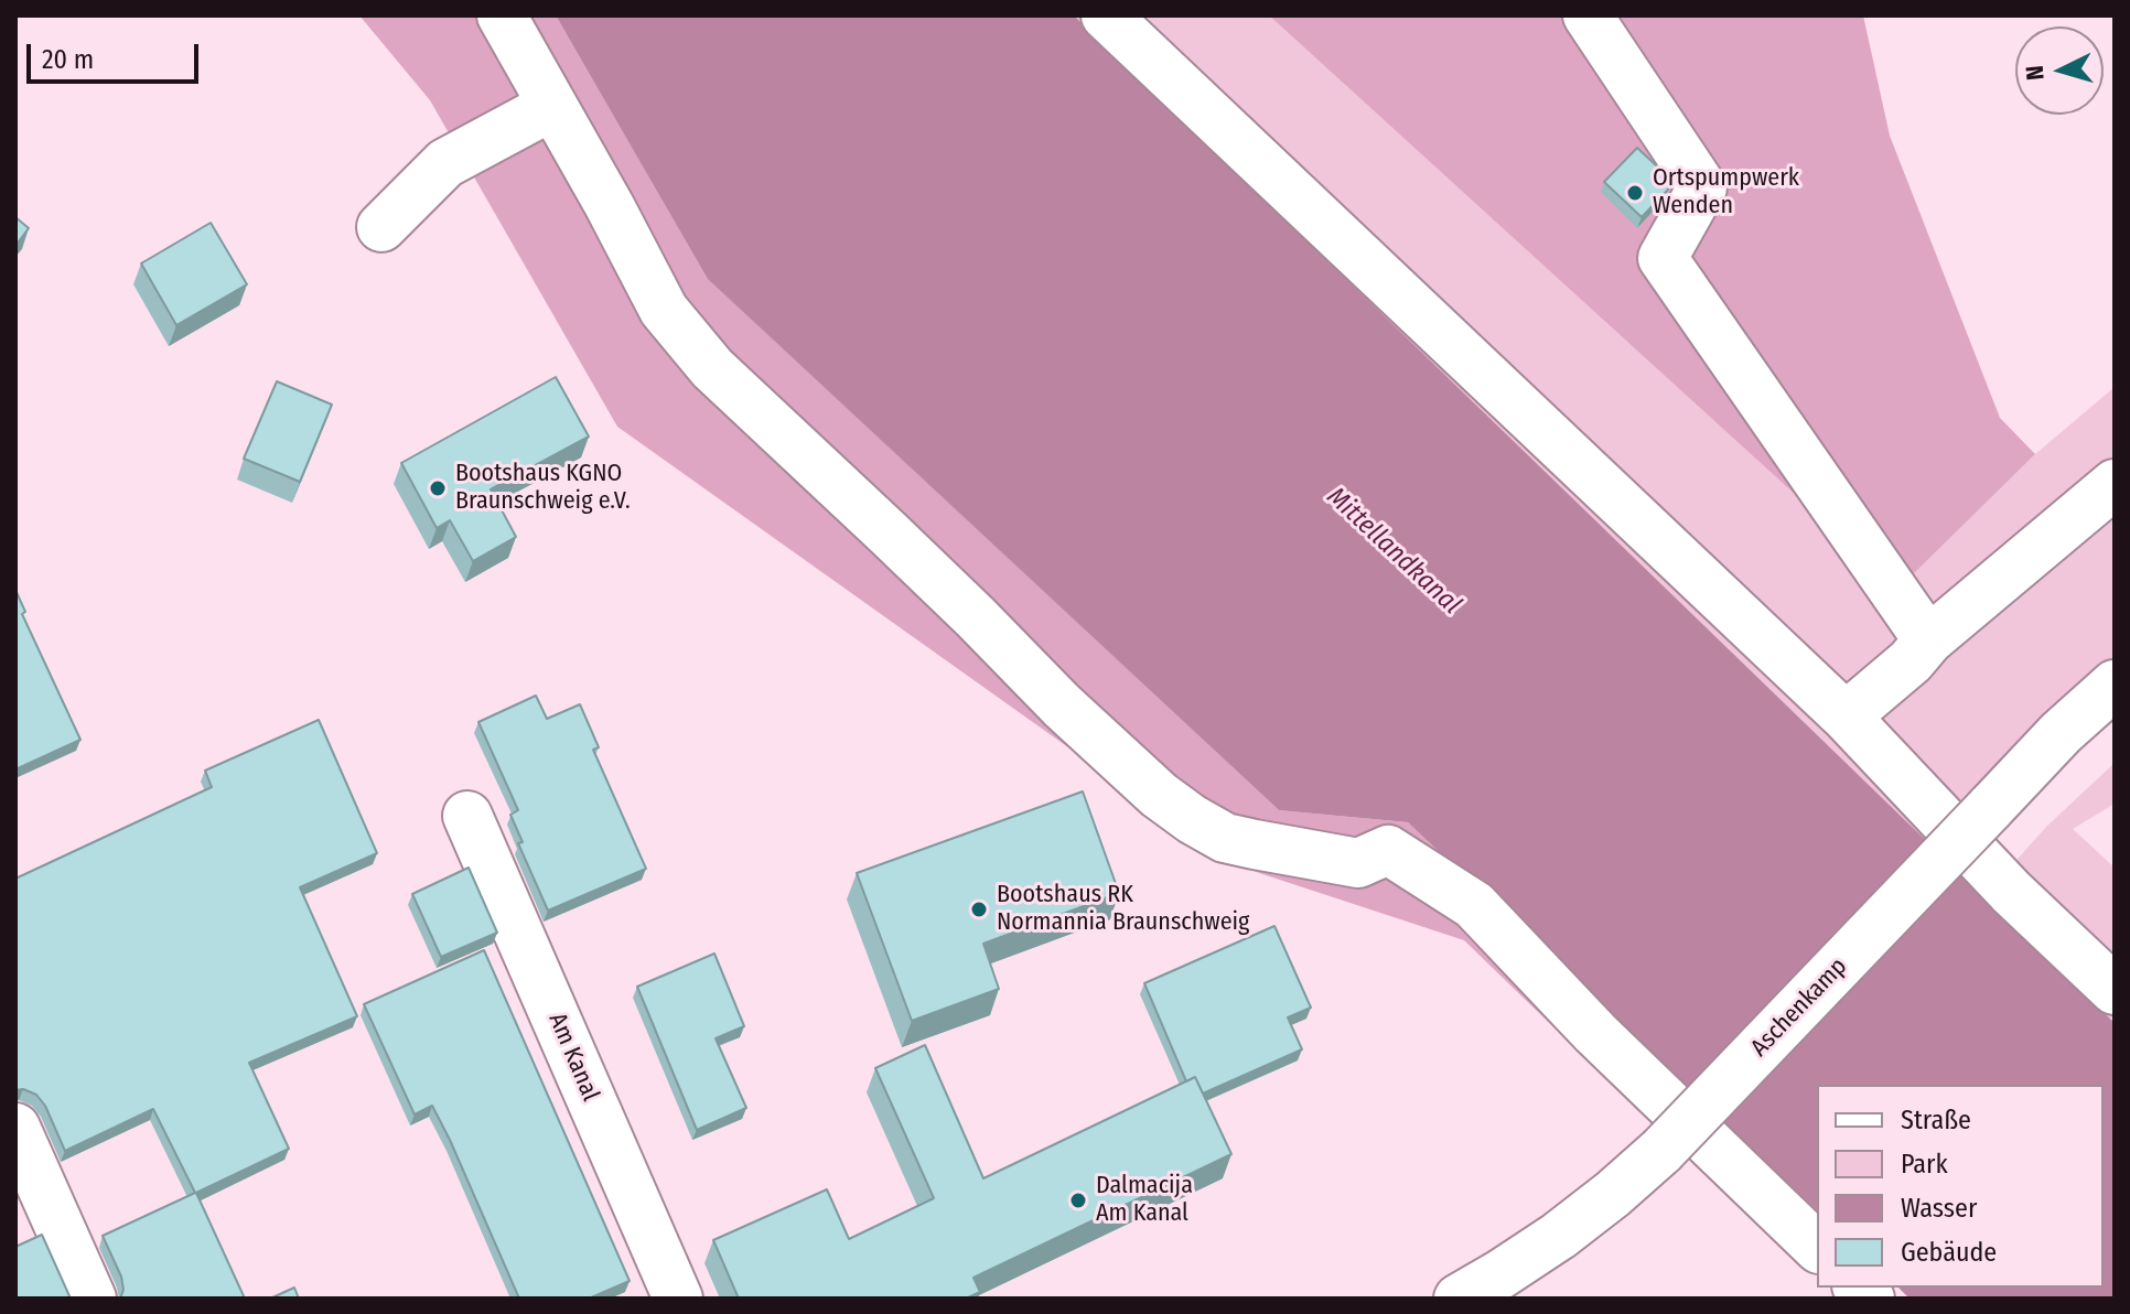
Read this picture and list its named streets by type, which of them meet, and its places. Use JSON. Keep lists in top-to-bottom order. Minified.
{"streets":{"street":["Aschenkamp","Am Kanal"]},"water":["Mittellandkanal"],"places":["Ortspumpwerk Wenden","Bootshaus KGNO Braunschweig e.V.","Bootshaus RK Normannia Braunschweig","Dalmacija Am Kanal"],"legend":["Straße","Park","Wasser","Gebäude"],"scale_bar":"20 m","north":"left"}
